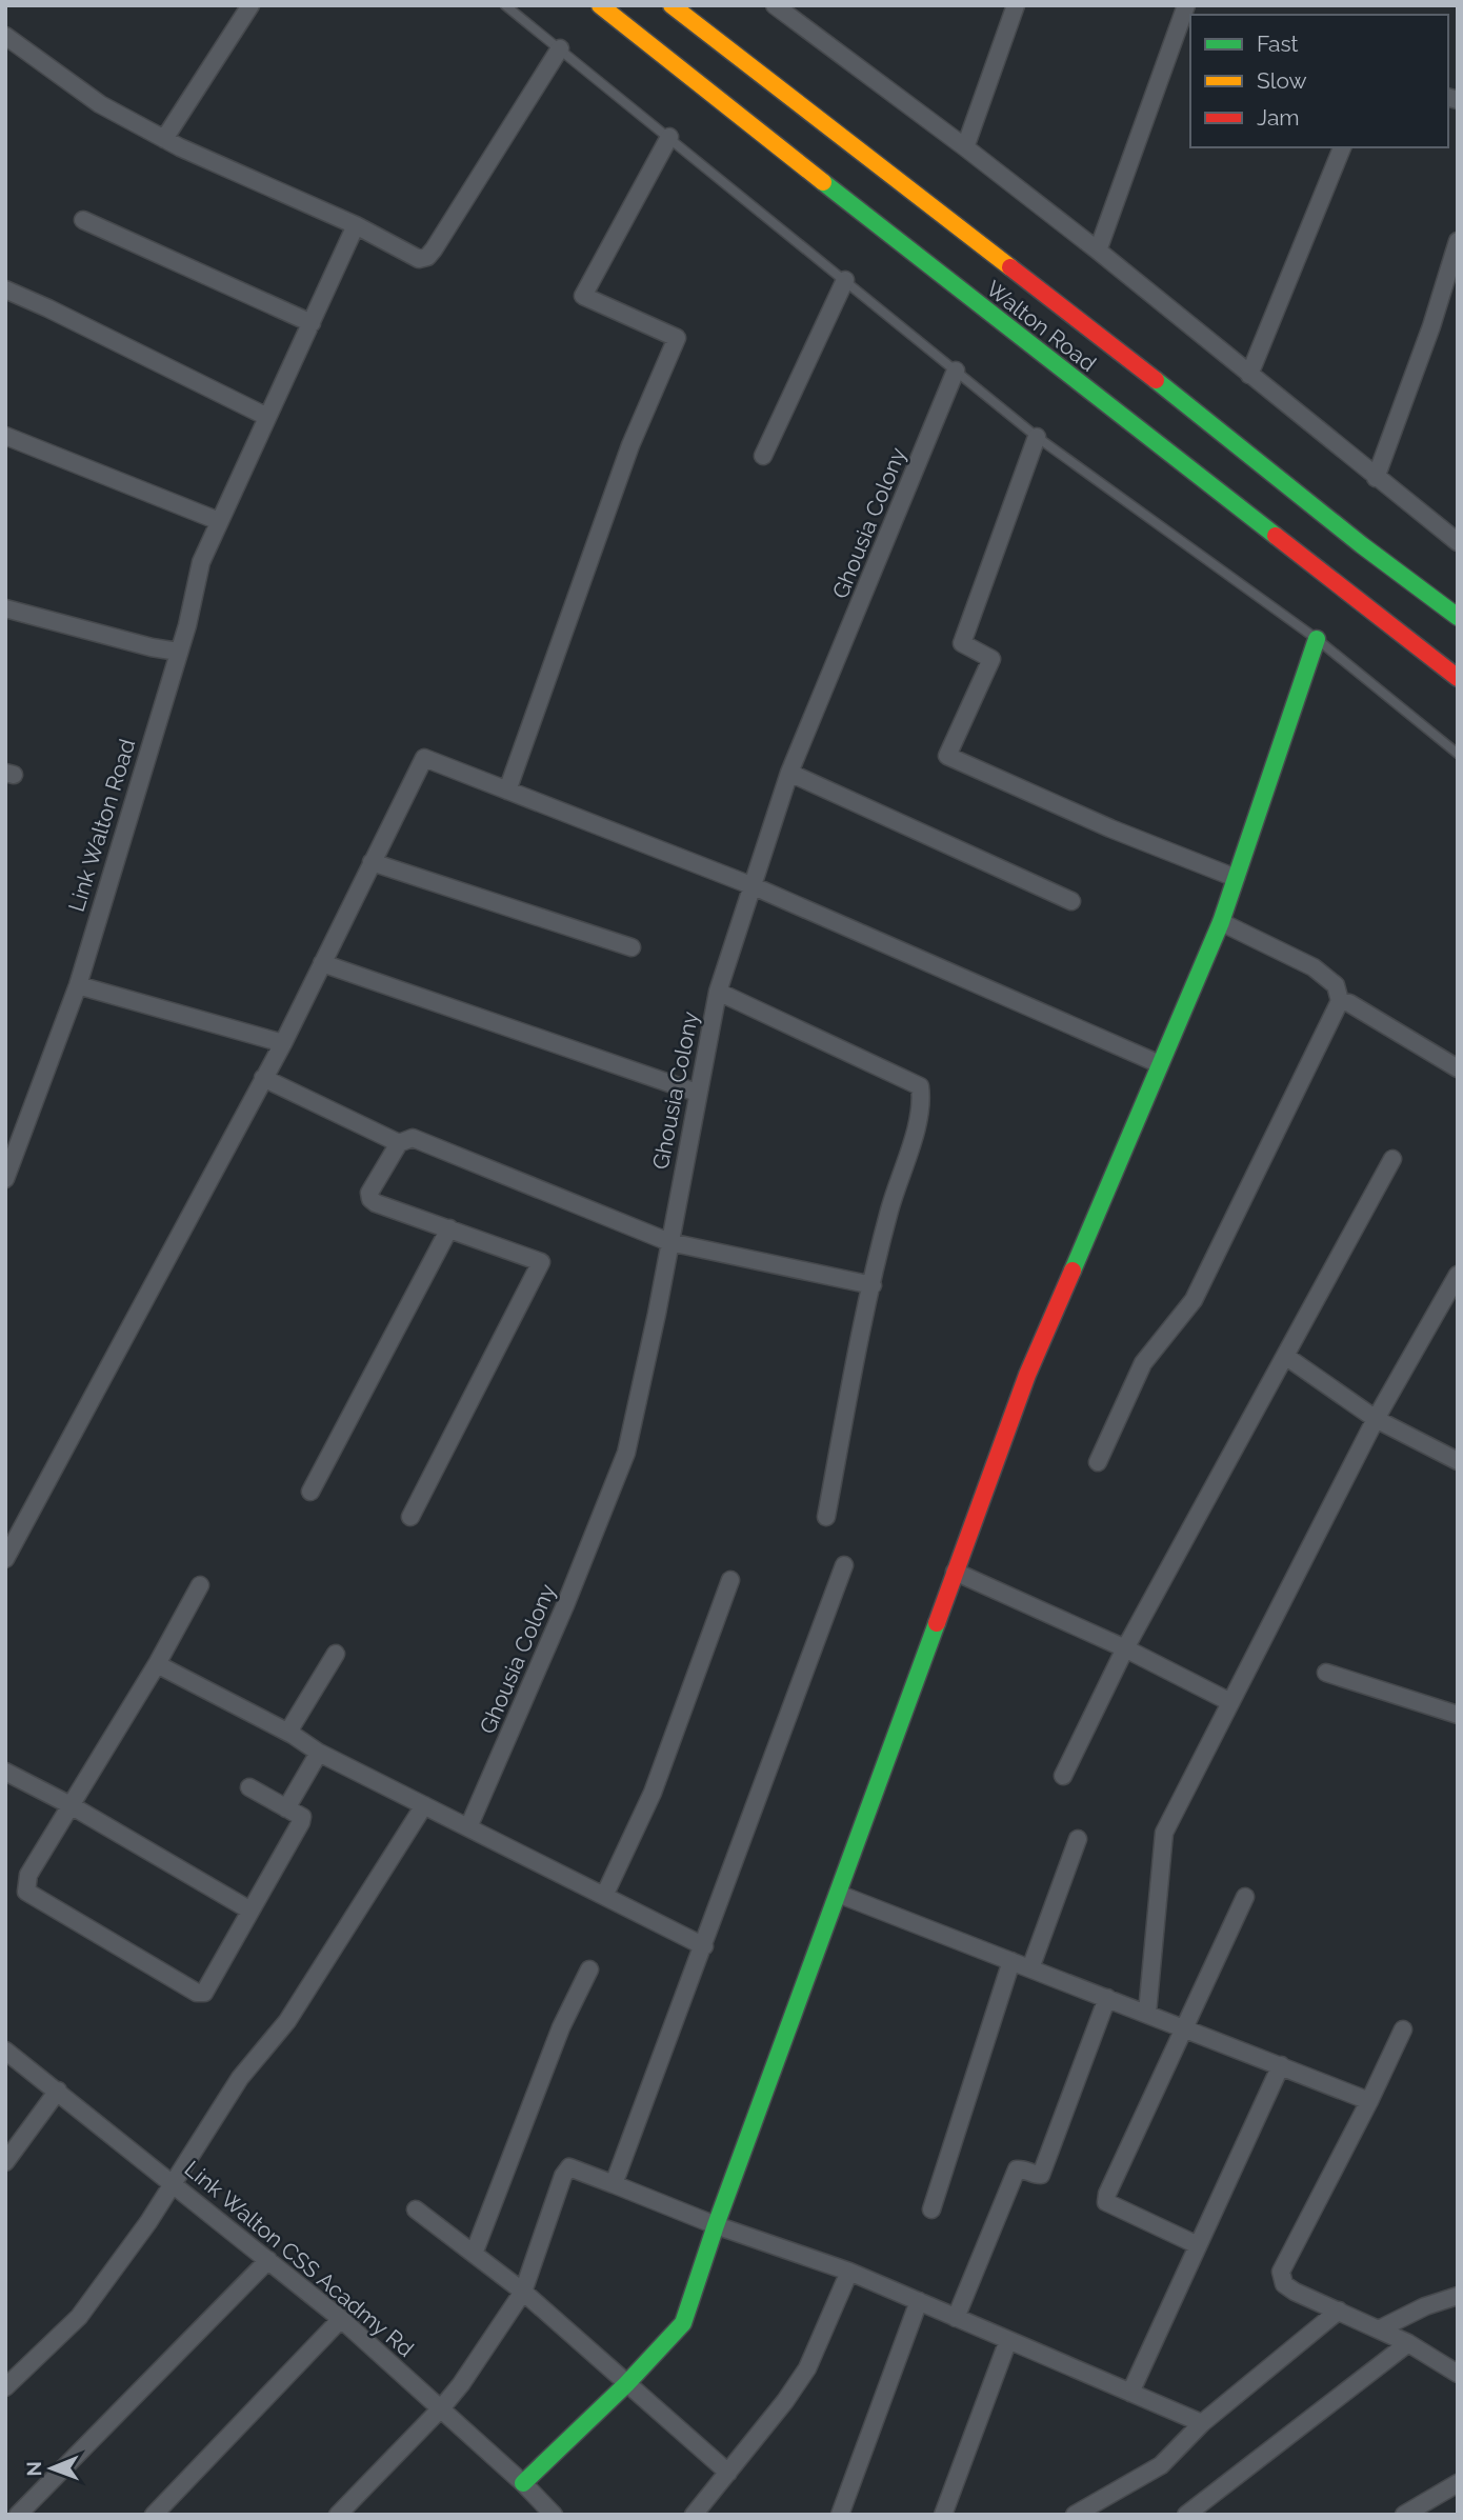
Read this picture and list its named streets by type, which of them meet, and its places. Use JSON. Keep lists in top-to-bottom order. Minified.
{"streets":{"main road":["Walton Road"],"street":["Ghousia Colony","Link Walton Road","Link Walton CSS Acadmy Rd"]},"legend":["Fast","Slow","Jam"],"north":"left"}
